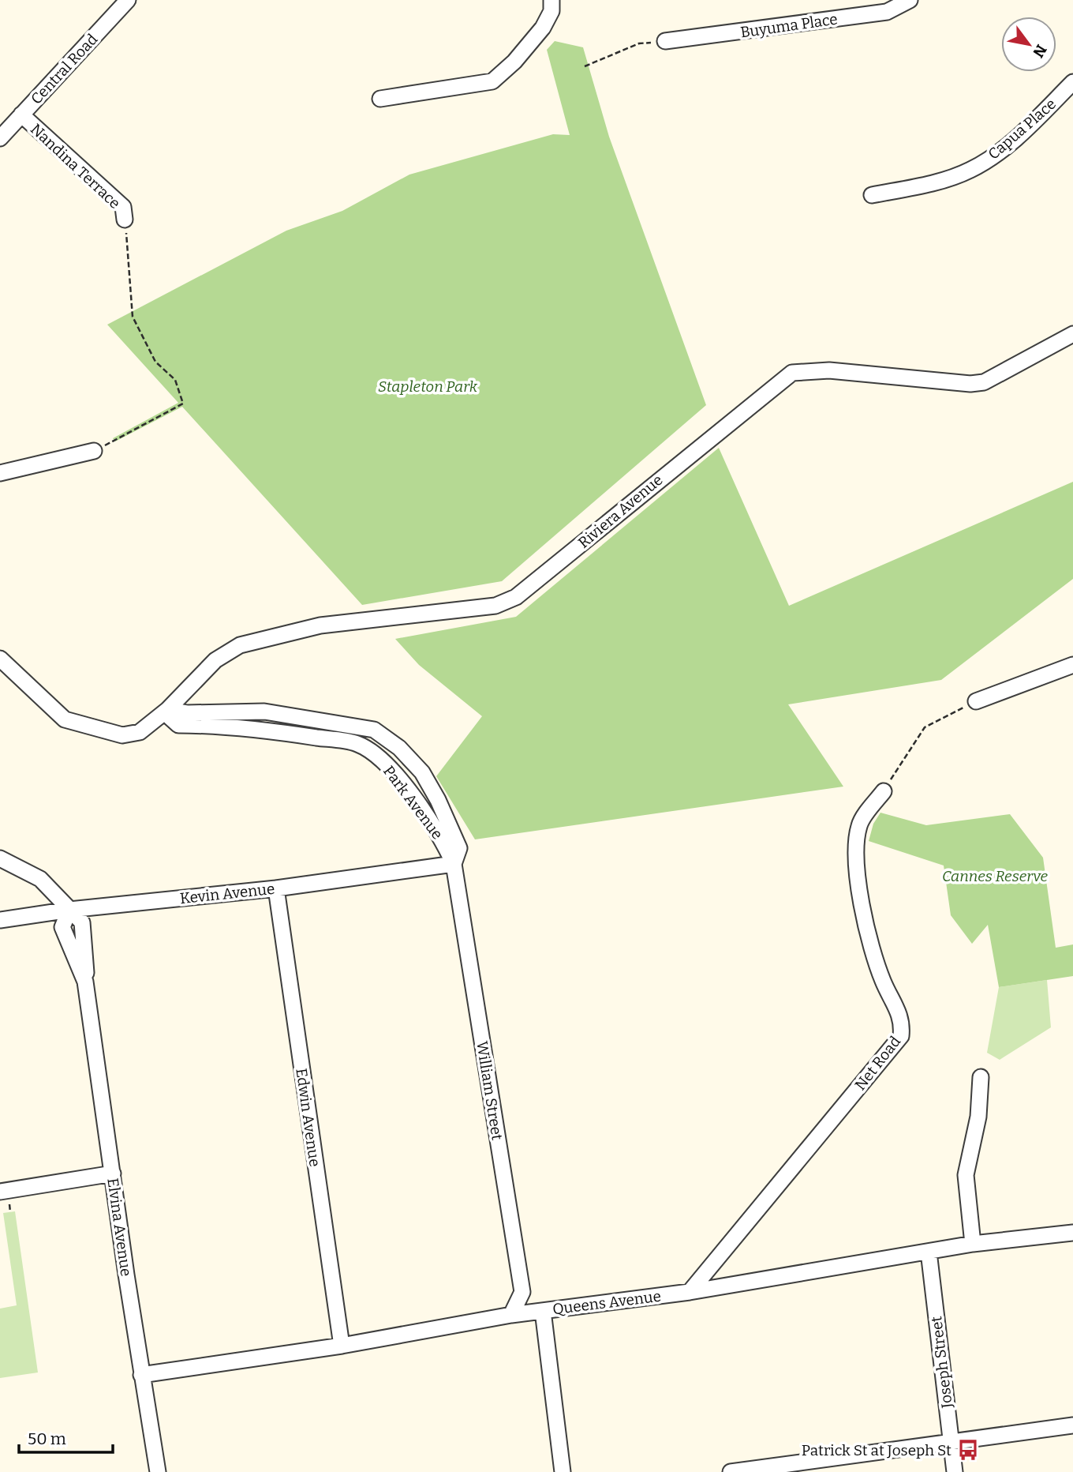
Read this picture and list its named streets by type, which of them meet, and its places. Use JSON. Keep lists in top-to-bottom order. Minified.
{"streets":{"street":["Buyuma Place","Central Road","Capua Place","Nandina Terrace","Riviera Avenue","Park Avenue","Kevin Avenue","Net Road","William Street","Edwin Avenue","Elvina Avenue","Queens Avenue","Joseph Street"]},"crossings":[["Central Road","Nandina Terrace"],["Riviera Avenue","Park Avenue"],["Park Avenue","Kevin Avenue"],["Park Avenue","William Street"],["Kevin Avenue","William Street"],["Kevin Avenue","Edwin Avenue"],["Kevin Avenue","Elvina Avenue"],["Net Road","Queens Avenue"],["William Street","Queens Avenue"],["Edwin Avenue","Queens Avenue"],["Elvina Avenue","Queens Avenue"],["Queens Avenue","Joseph Street"]],"parks":["Stapleton Park","Cannes Reserve"],"places":{"bus stop":["Patrick St at Joseph St"]},"scale_bar":"50 m","north":"bottom right"}
